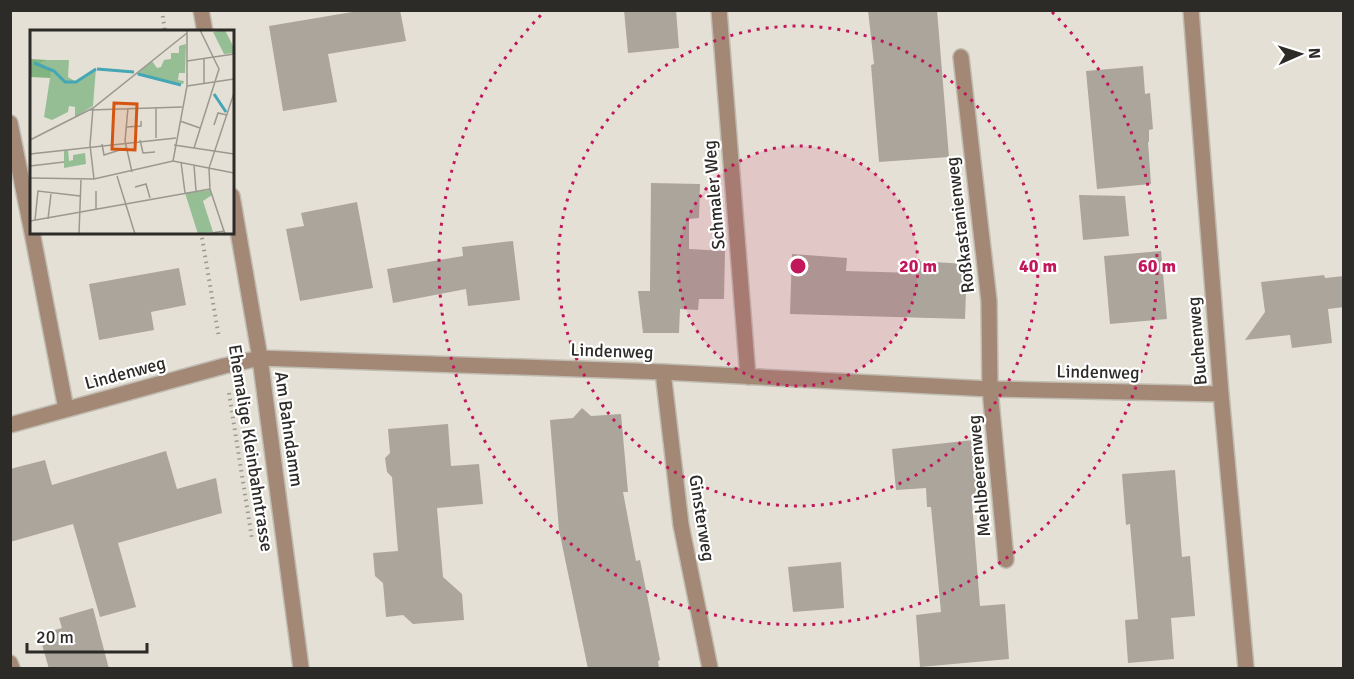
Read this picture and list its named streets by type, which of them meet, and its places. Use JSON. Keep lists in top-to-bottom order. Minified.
{"streets":{"street":["Schmaler Weg","Roßkastanienweg","Buchenweg","Lindenweg","Am Bahndamm","Mehlbeerenweg","Ginsterweg"],"path":["Ehemalige Kleinbahntrasse"]},"crossings":[["Schmaler Weg","Lindenweg"],["Roßkastanienweg","Lindenweg"],["Roßkastanienweg","Mehlbeerenweg"],["Buchenweg","Lindenweg"],["Lindenweg","Am Bahndamm"],["Lindenweg","Ehemalige Kleinbahntrasse"],["Lindenweg","Mehlbeerenweg"],["Lindenweg","Ginsterweg"]],"scale_bar":"20 m","north":"right","rings":["20 m","40 m","60 m"]}
